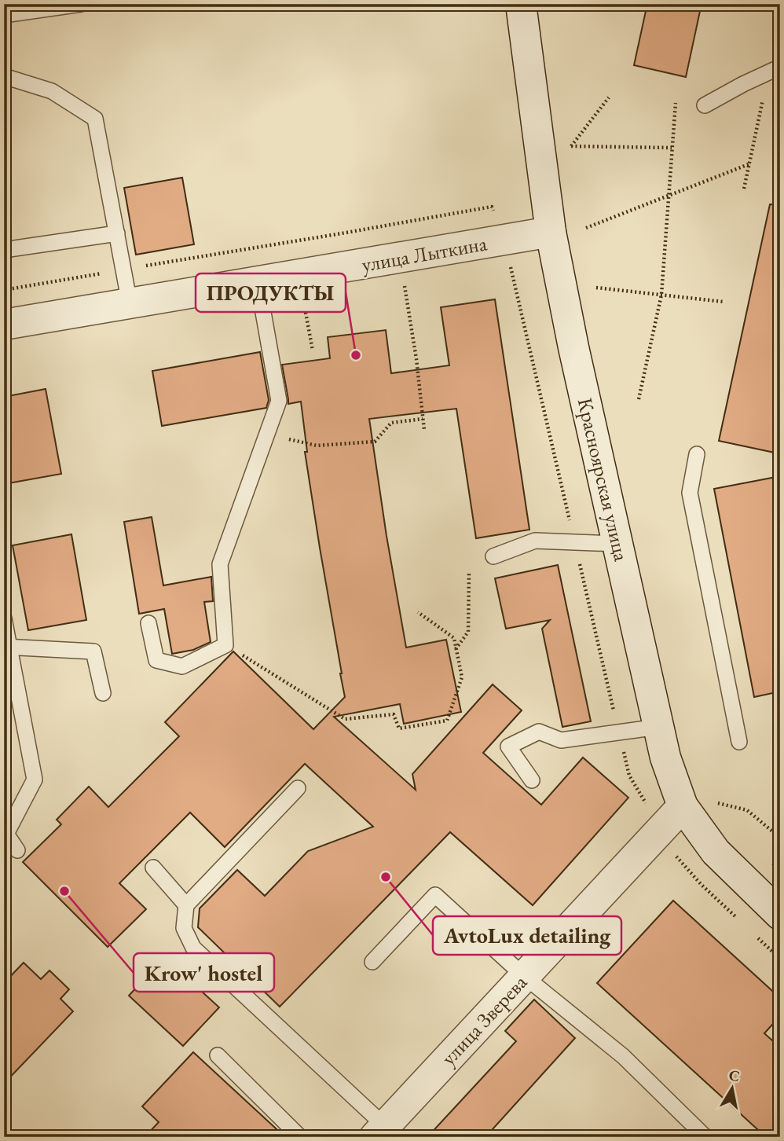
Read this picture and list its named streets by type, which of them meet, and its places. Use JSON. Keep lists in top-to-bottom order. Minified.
{"streets":{"street":["улица Лыткина","Красноярская улица","улица Зверева"]},"crossings":[["улица Лыткина","Красноярская улица"],["Красноярская улица","улица Зверева"]],"places":["ПРОДУКТЫ","AvtoLux detailing","Krow' hostel"],"north":"top"}
